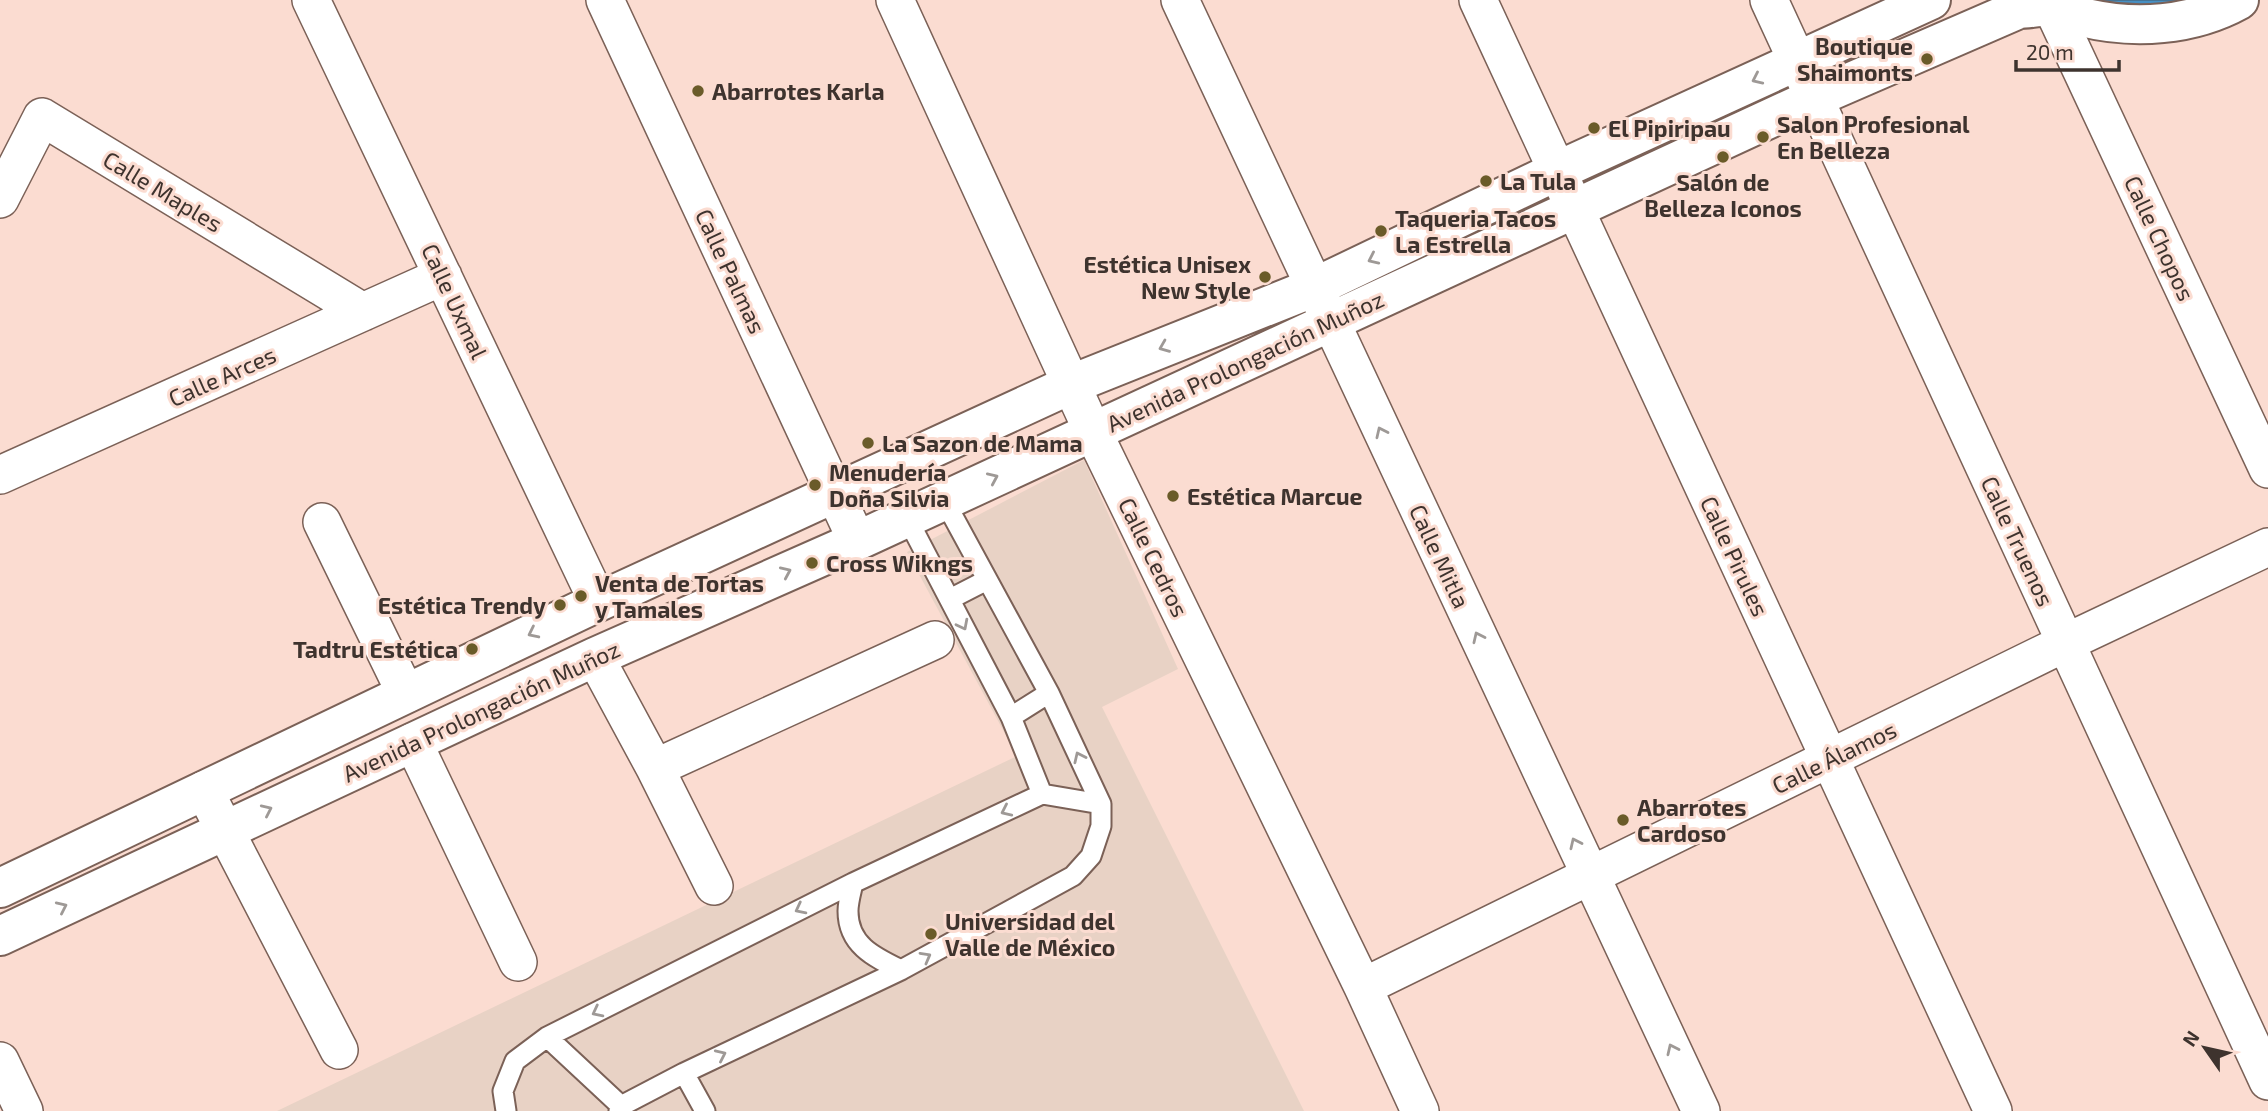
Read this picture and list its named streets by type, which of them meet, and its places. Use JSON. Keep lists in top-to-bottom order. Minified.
{"streets":{"street":["Calle Maples","Calle Chopos","Calle Palmas","Calle Uxmal","Avenida Prolongación Muñoz","Calle Arces","Calle Truenos","Calle Mitla","Calle Pirules","Calle Cedros","Calle Álamos"]},"crossings":[["Calle Maples","Calle Arces"],["Calle Chopos","Avenida Prolongación Muñoz"],["Calle Palmas","Avenida Prolongación Muñoz"],["Calle Uxmal","Avenida Prolongación Muñoz"],["Calle Uxmal","Calle Arces"],["Avenida Prolongación Muñoz","Calle Truenos"],["Avenida Prolongación Muñoz","Calle Mitla"],["Avenida Prolongación Muñoz","Calle Pirules"],["Avenida Prolongación Muñoz","Calle Cedros"],["Calle Truenos","Calle Álamos"],["Calle Mitla","Calle Álamos"],["Calle Pirules","Calle Álamos"],["Calle Cedros","Calle Álamos"]],"one_way":["Calle Mitla"],"places":["Boutique Shaimonts","Abarrotes Karla","El Pipiripau","Salon Profesional En Belleza","Salón de Belleza Iconos","La Tula","Taqueria Tacos La Estrella","Estética Unisex New Style","La Sazon de Mama","Menudería Doña Silvia","Estética Marcue","Cross Wikngs","Venta de Tortas y Tamales","Estética Trendy","Tadtru Estética","Abarrotes Cardoso","Universidad del Valle de México"],"scale_bar":"20 m","north":"top left"}
